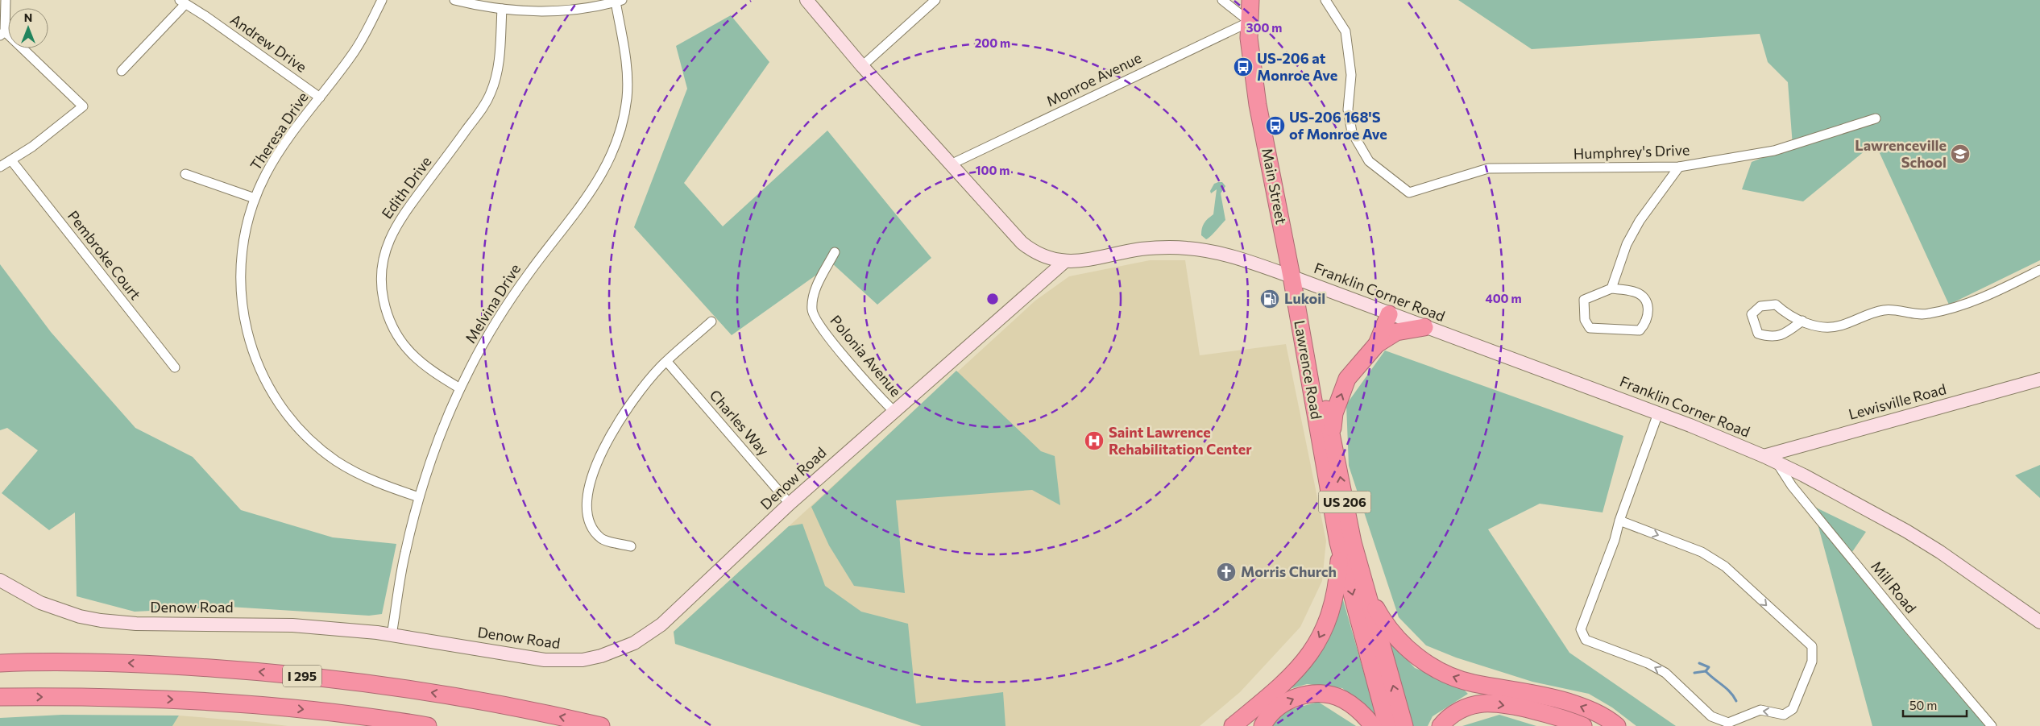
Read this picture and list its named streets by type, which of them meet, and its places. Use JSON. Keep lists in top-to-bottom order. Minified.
{"streets":{"highway":["Main Street","Lawrence Road","US 206","I 295"],"street":["Andrew Drive","Monroe Avenue","Theresa Drive","Humphrey's Drive","Edith Drive","Pembroke Court","Franklin Corner Road","Melvina Drive","Polonia Avenue","Lewisville Road","Charles Way","Denow Road","Mill Road"]},"crossings":[["Andrew Drive","Theresa Drive"],["Monroe Avenue","Main Street"],["Monroe Avenue","Franklin Corner Road"],["Theresa Drive","Melvina Drive"],["Main Street","Franklin Corner Road"],["Main Street","Lawrence Road"],["Edith Drive","Melvina Drive"],["Franklin Corner Road","Lawrence Road"],["Franklin Corner Road","Lewisville Road"],["Franklin Corner Road","Denow Road"],["Franklin Corner Road","Mill Road"],["Melvina Drive","Denow Road"],["Polonia Avenue","Denow Road"],["Charles Way","Denow Road"]],"places":{"bus stop":["US-206 at Monroe Ave","US-206 168'S of Monroe Ave"],"school or university":["Lawrenceville School"],"fuel station":["Lukoil"],"hospital":["Saint Lawrence Rehabilitation Center"],"church":["Morris Church"]},"scale_bar":"50 m","north":"top","rings":["300 m","200 m","100 m","400 m"]}
